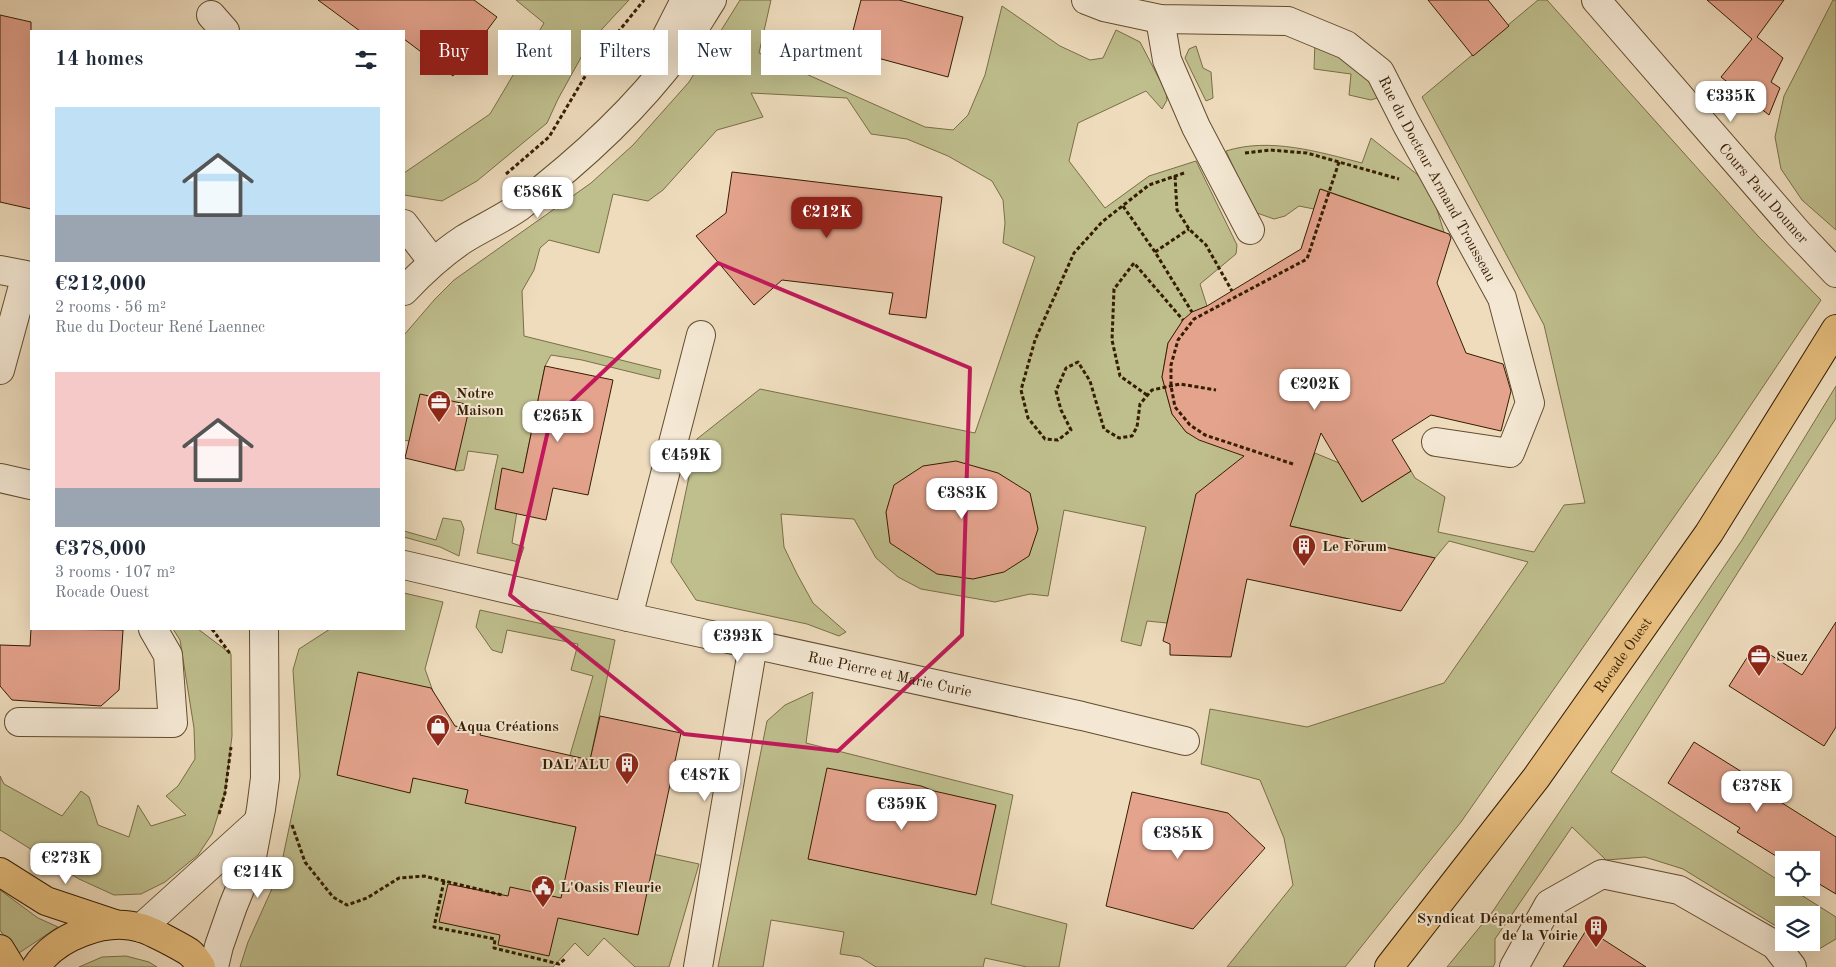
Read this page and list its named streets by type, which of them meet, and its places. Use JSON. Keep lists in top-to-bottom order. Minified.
{"streets":{"main road":["Rocade Ouest"],"street":["Rue du Docteur Armand Trousseau","Cours Paul Doumer","Rue Pierre et Marie Curie"]},"places":{"office":["Notre Maison","Suez"],"building":["Le Forum","DAL'ALU","Syndicat Départemental de la Voirie"],"shop":["Aqua Créations"],"public building":["L'Oasis Fleurie"]},"page":{"chip":["Buy","Rent","Filters","New","Apartment"],"heading":"14 homes","price":["€335K","€586K","€212K","€202K","€265K","€459K","€383K","€393K","€487K","€378K","€359K","€385K","€273K","€214K"],"list":[{"name":"€212,000","note":"2 rooms · 56 m² · Rue du Docteur René Laennec"},{"name":"€378,000","note":"3 rooms · 107 m² · Rocade Ouest"}]}}
